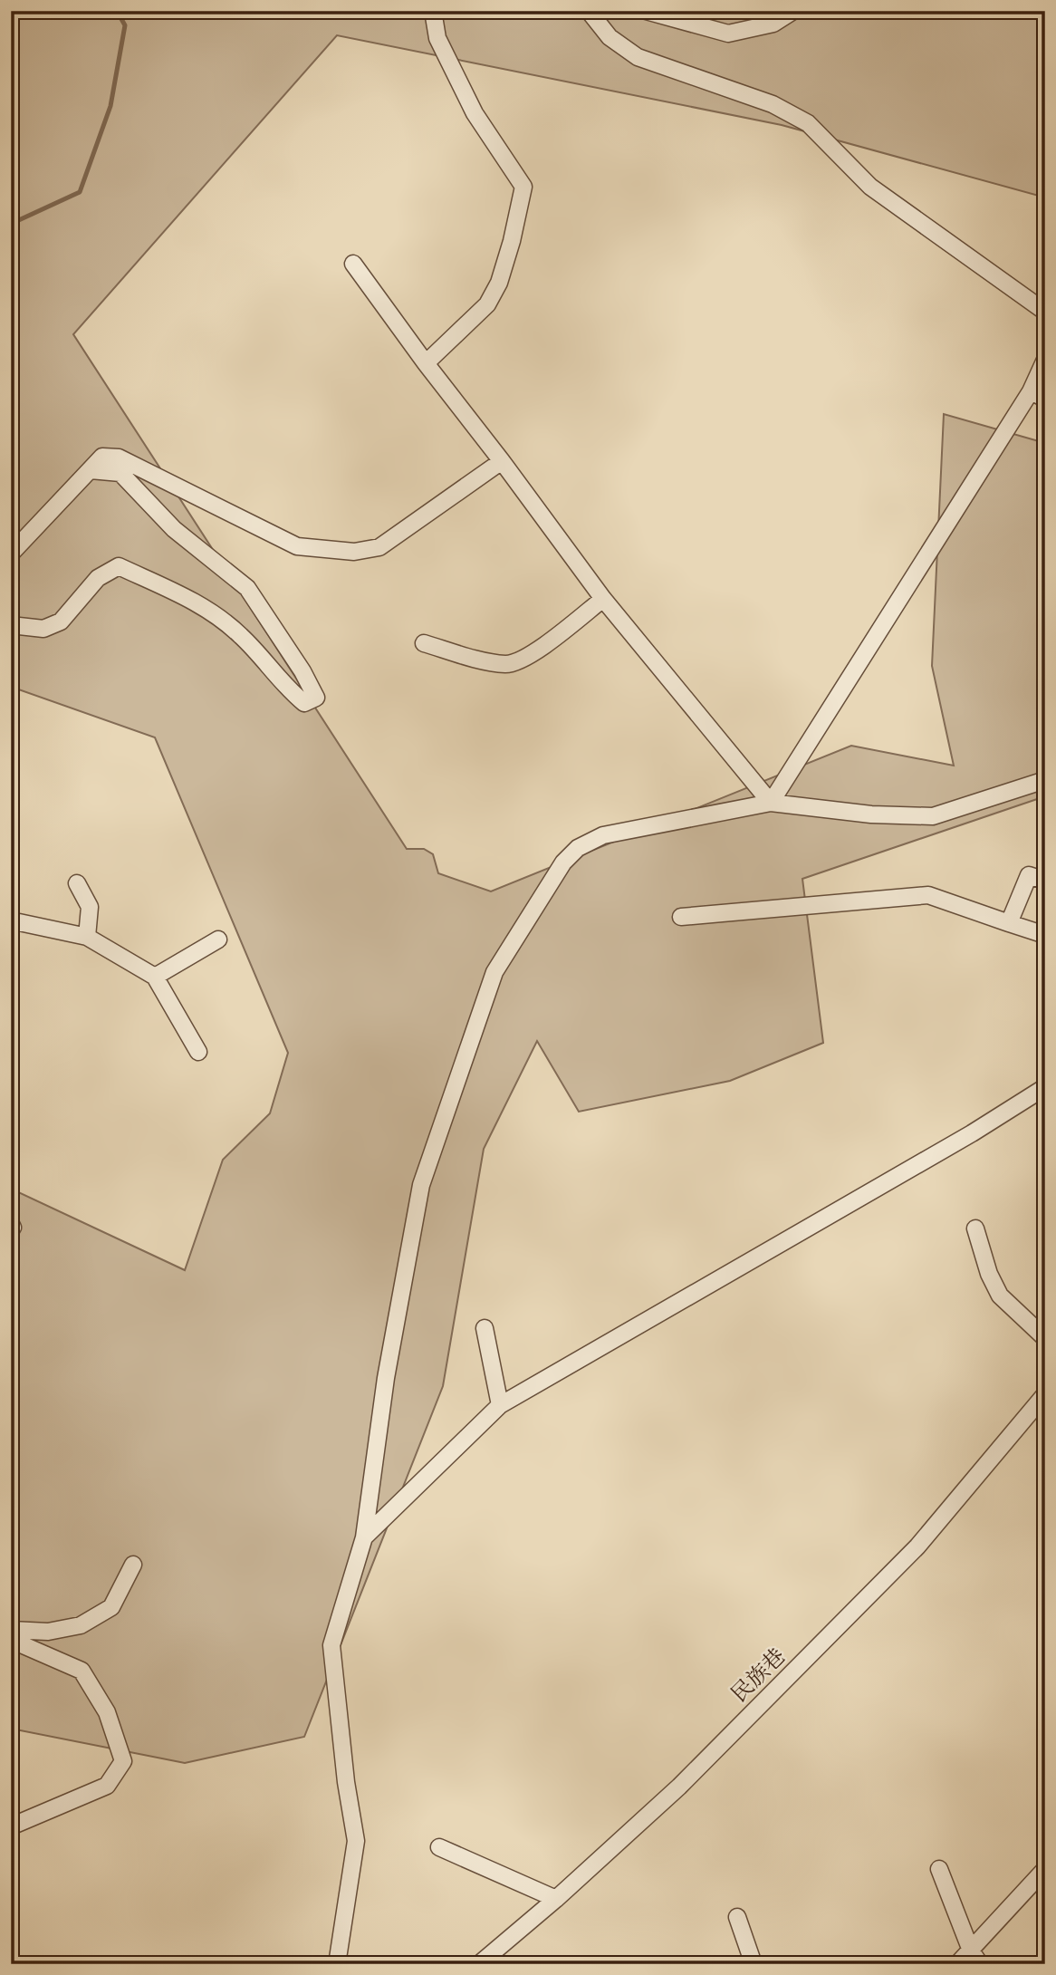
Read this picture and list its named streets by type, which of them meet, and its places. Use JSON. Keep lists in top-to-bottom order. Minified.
{"streets":{"street":["民族巷"]}}
